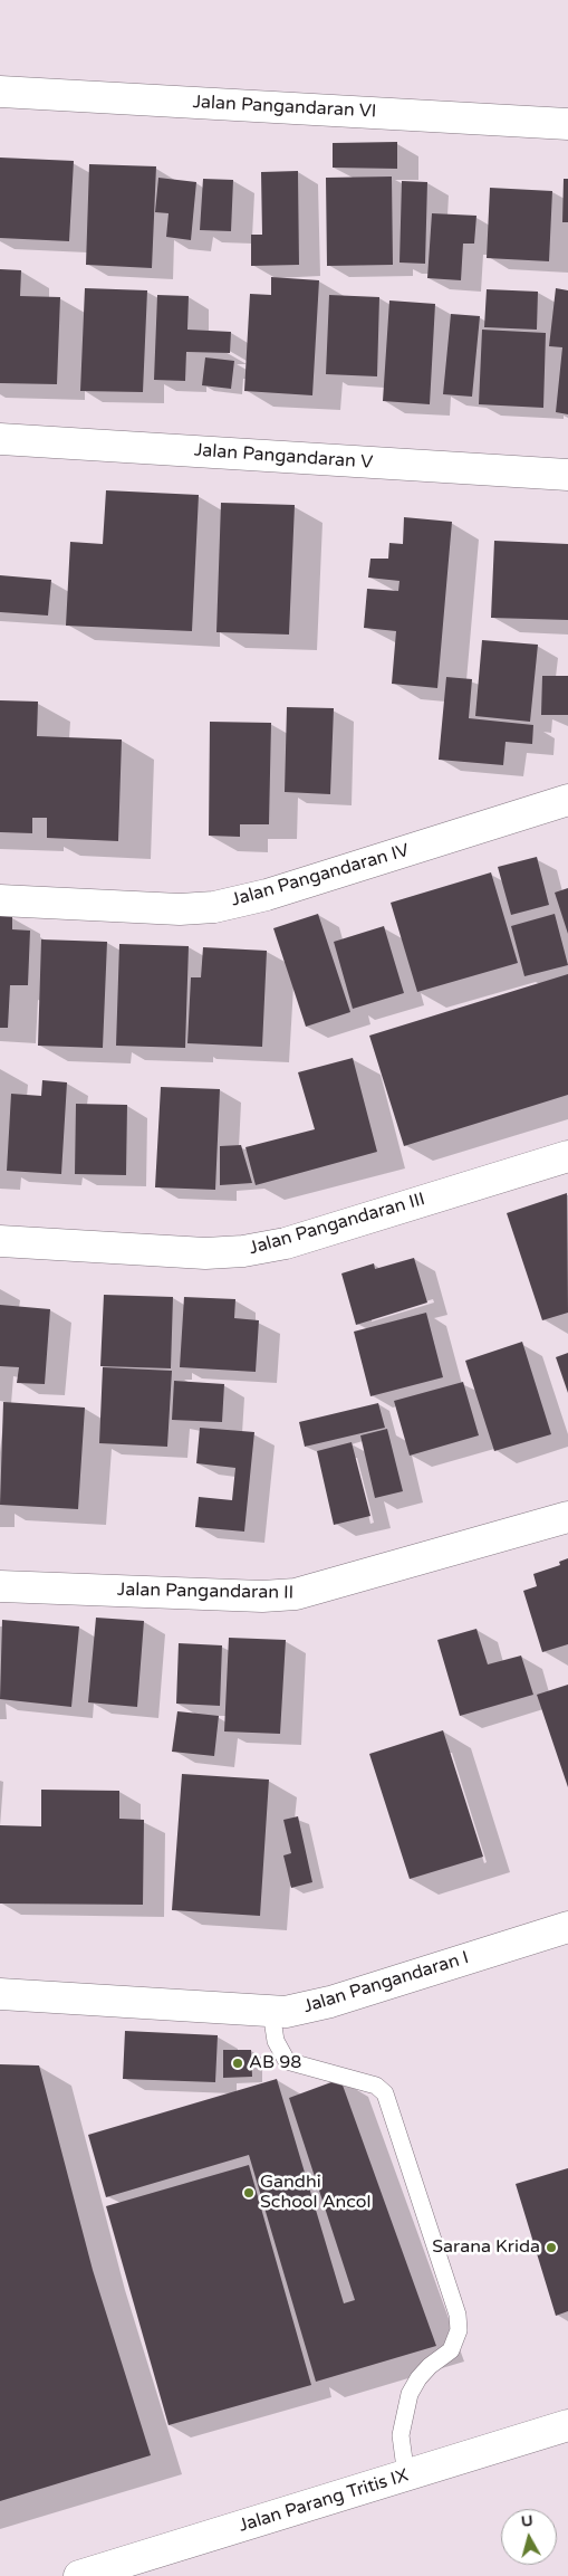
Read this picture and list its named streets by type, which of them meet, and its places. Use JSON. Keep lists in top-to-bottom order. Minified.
{"streets":{"street":["Jalan Pangandaran VI","Jalan Pangandaran V","Jalan Pangandaran IV","Jalan Pangandaran III","Jalan Pangandaran II","Jalan Pangandaran I","Jalan Parang Tritis IX"]},"places":["AB 98","Gandhi School Ancol","Sarana Krida"],"north":"top"}
